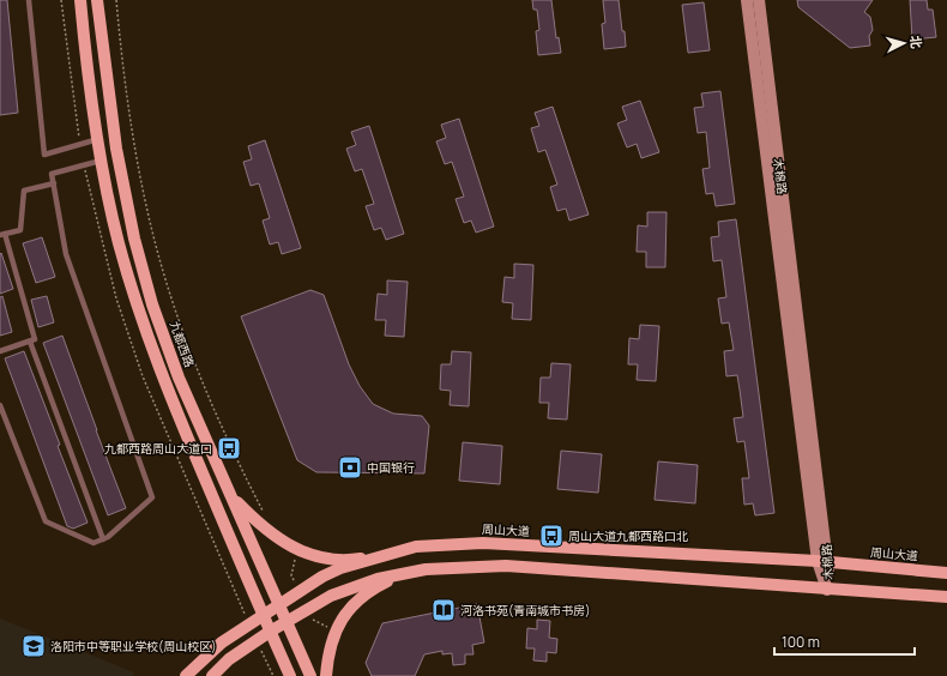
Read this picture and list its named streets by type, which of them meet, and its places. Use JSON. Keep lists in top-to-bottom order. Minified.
{"streets":{"main road":["木棉路","九都西路","周山大道"]},"crossings":[["木棉路","周山大道"],["九都西路","周山大道"]],"places":{"bus stop":["九都西路周山大道口","周山大道九都西路口北"],"bank":["中国银行"],"library":["河洛书苑(青南城市书房)"],"school or university":["洛阳市中等职业学校(周山校区)"]},"scale_bar":"100 m","north":"right"}
